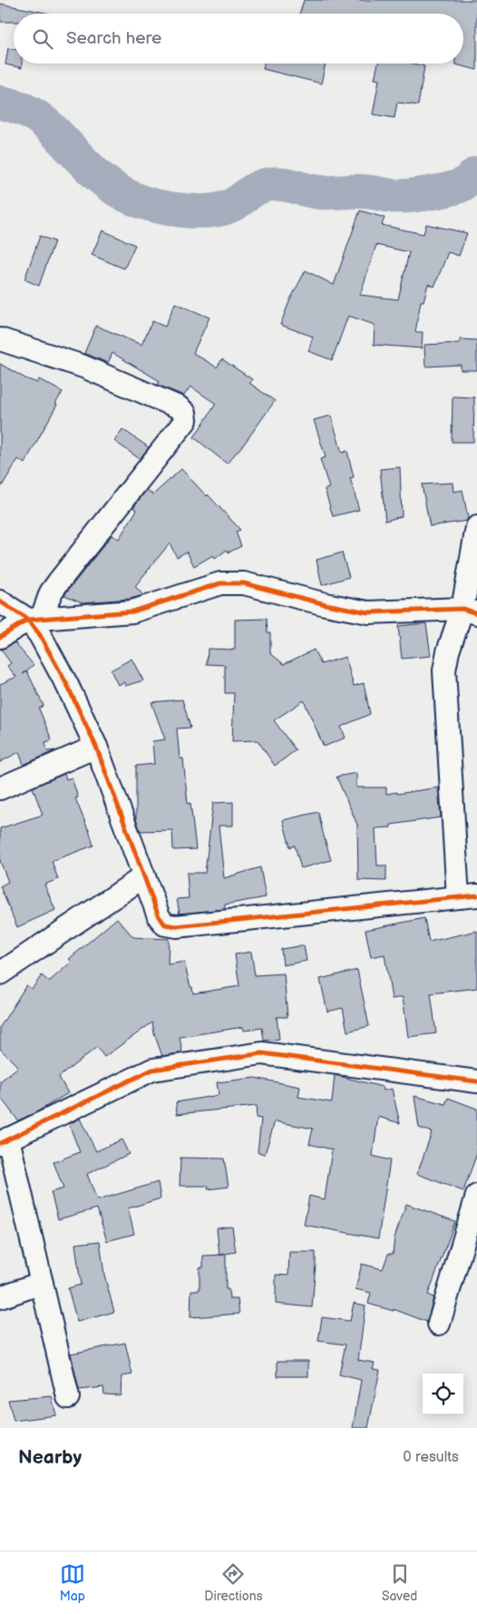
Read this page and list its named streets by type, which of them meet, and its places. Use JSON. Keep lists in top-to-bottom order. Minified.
{"page":{"search":"Search here","heading":["Nearby","0 results"],"nav":["Map","Directions","Saved"]}}
